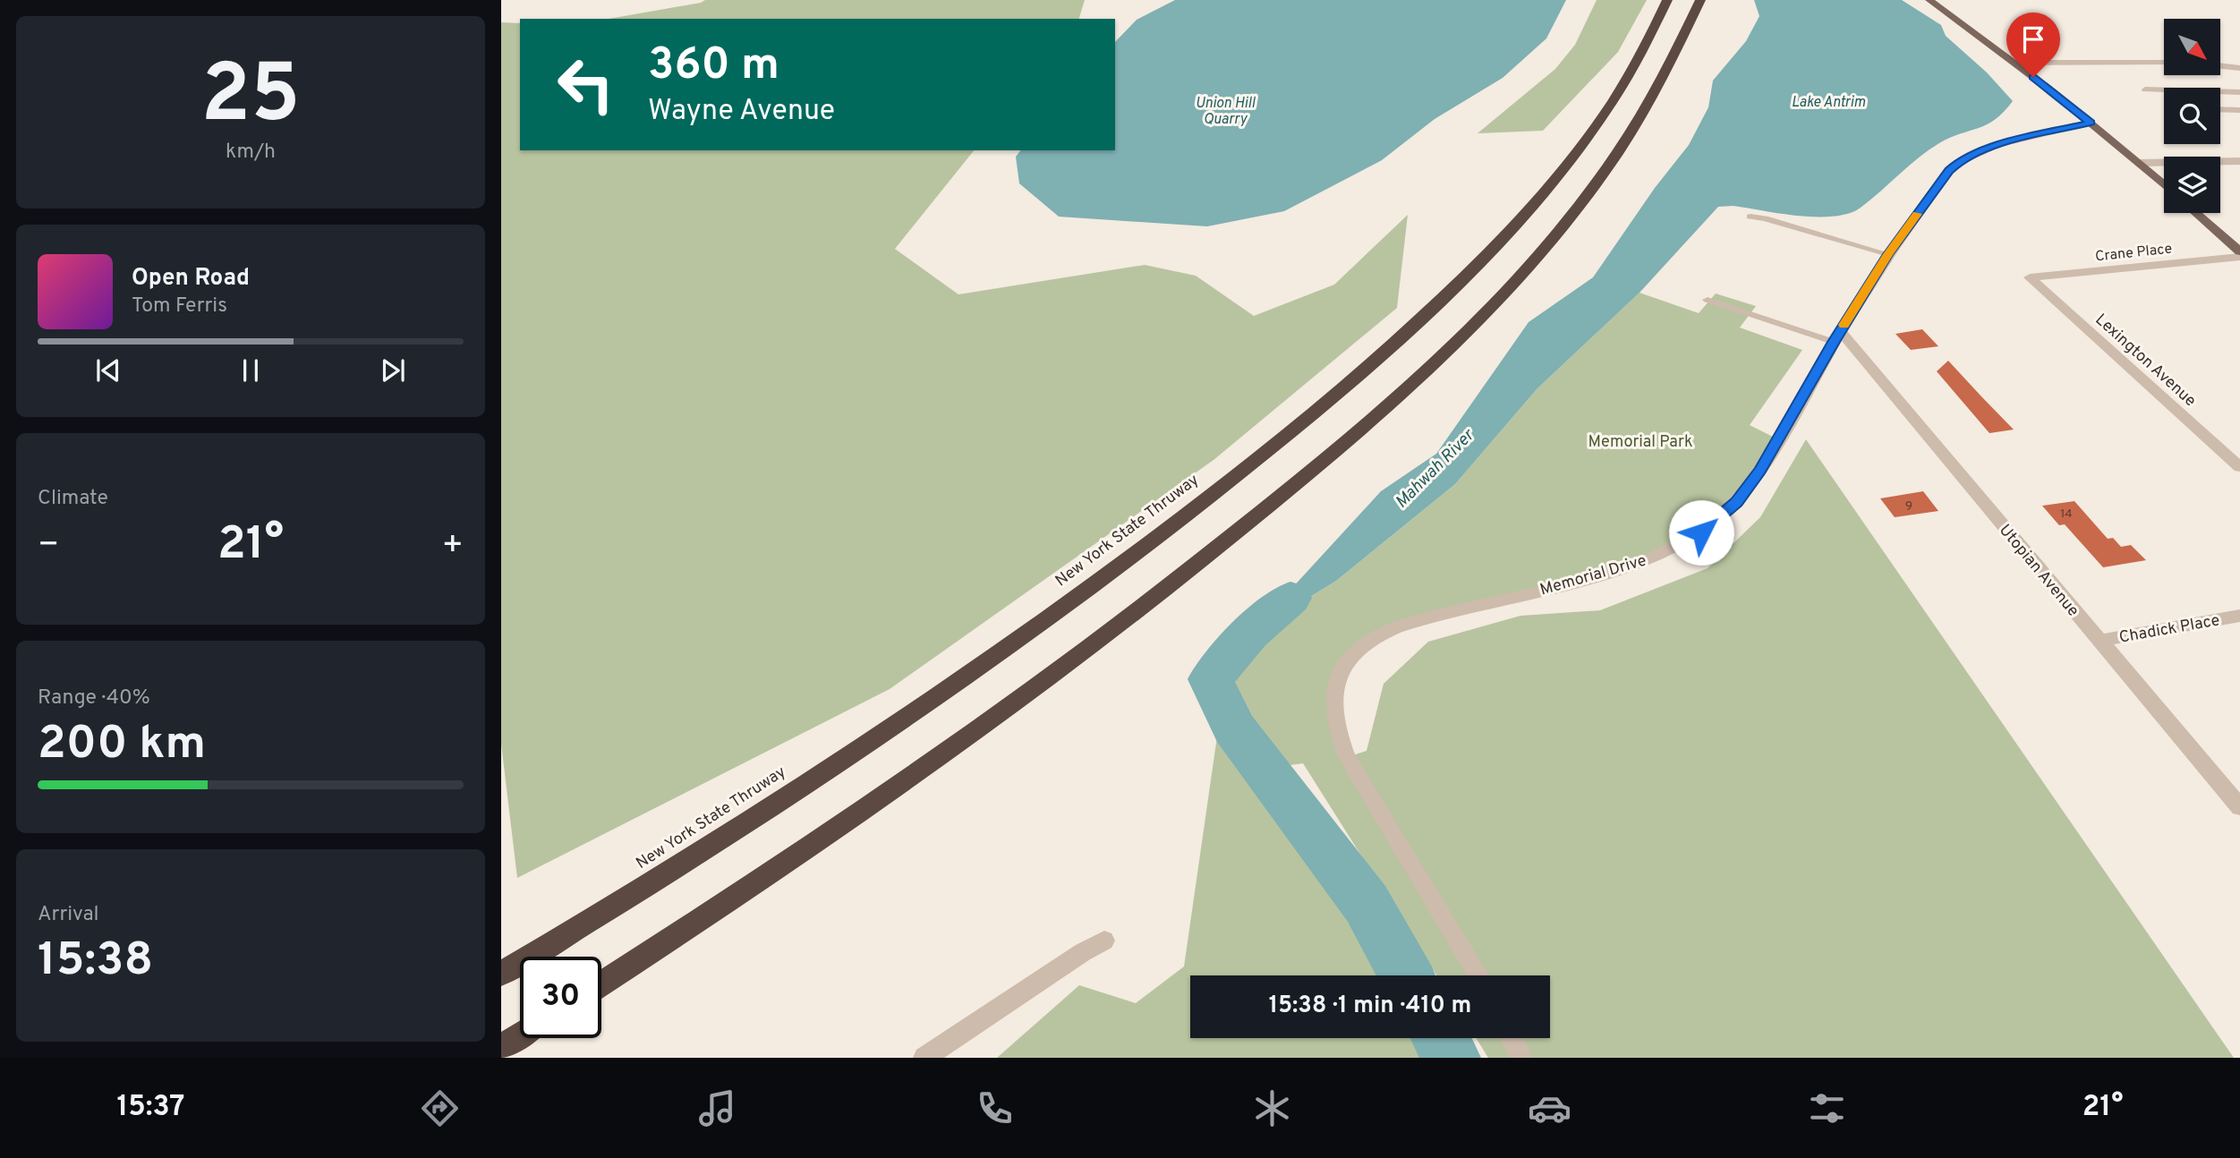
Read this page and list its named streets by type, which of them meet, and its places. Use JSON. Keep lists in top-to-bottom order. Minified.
{"streets":{"highway":["New York State Thruway"],"street":["Crane Place","Lexington Avenue","Utopian Avenue","Memorial Drive","Chadick Place"]},"crossings":[["Crane Place","Lexington Avenue"],["Utopian Avenue","Memorial Drive"],["Utopian Avenue","Chadick Place"]],"water":["Lake Antrim","Union Hill Quarry","Mahwah River"],"parks":["Memorial Park"],"house_numbers":["9","14"],"north":"bottom right","page":{"tile":[["25","km/h"],"Climate",["Range · 40%","200 km"],["Arrival","15:38"]],"turn":["360 m","Wayne Avenue"],"song":["Open Road","Tom Ferris"],"heat":["−","21°","+"],"limit":"30","trip":"15:38 · 1 min · 410 m","tabs":["15:37","21°"]}}
